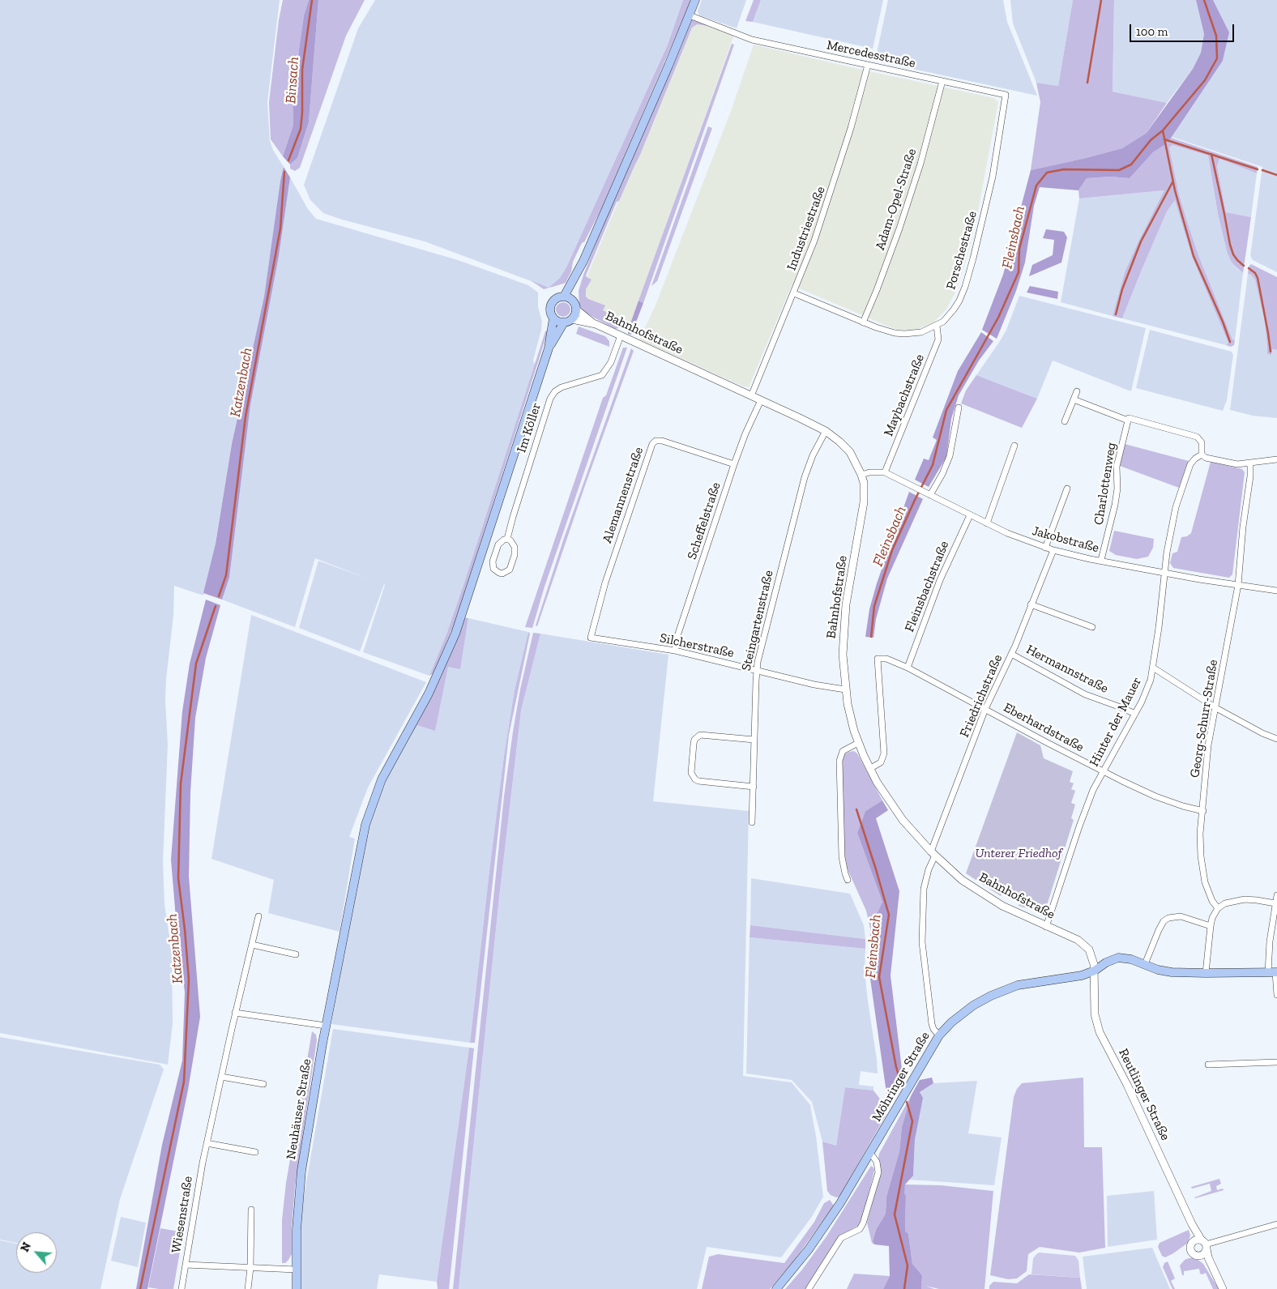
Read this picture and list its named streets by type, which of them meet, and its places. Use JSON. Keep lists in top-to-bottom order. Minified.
{"streets":{"main road":["Möhringer Straße","Neuhäuser Straße"],"street":["Mercedesstraße","Adam-Opel-Straße","Industriestraße","Porschestraße","Bahnhofstraße","Maybachstraße","Im Köller","Charlottenweg","Alemannenstraße","Scheffelstraße","Jakobstraße","Fleinsbachstraße","Steingartenstraße","Silcherstraße","Hermannstraße","Friedrichstraße","Georg-Schurr-Straße","Hinter der Mauer","Eberhardstraße","Reutlinger Straße","Wiesenstraße"]},"crossings":[["Mercedesstraße","Adam-Opel-Straße"],["Mercedesstraße","Industriestraße"],["Mercedesstraße","Porschestraße"],["Adam-Opel-Straße","Porschestraße"],["Industriestraße","Porschestraße"],["Industriestraße","Bahnhofstraße"],["Porschestraße","Maybachstraße"],["Bahnhofstraße","Im Köller"],["Bahnhofstraße","Scheffelstraße"],["Bahnhofstraße","Steingartenstraße"],["Bahnhofstraße","Silcherstraße"],["Bahnhofstraße","Friedrichstraße"],["Bahnhofstraße","Hinter der Mauer"],["Bahnhofstraße","Eberhardstraße"],["Bahnhofstraße","Möhringer Straße"],["Bahnhofstraße","Reutlinger Straße"],["Maybachstraße","Jakobstraße"],["Charlottenweg","Jakobstraße"],["Alemannenstraße","Scheffelstraße"],["Alemannenstraße","Silcherstraße"],["Scheffelstraße","Silcherstraße"],["Jakobstraße","Fleinsbachstraße"],["Jakobstraße","Friedrichstraße"],["Jakobstraße","Georg-Schurr-Straße"],["Jakobstraße","Hinter der Mauer"],["Fleinsbachstraße","Eberhardstraße"],["Steingartenstraße","Silcherstraße"],["Hermannstraße","Friedrichstraße"],["Hermannstraße","Hinter der Mauer"],["Friedrichstraße","Eberhardstraße"],["Friedrichstraße","Möhringer Straße"],["Georg-Schurr-Straße","Eberhardstraße"],["Hinter der Mauer","Eberhardstraße"],["Möhringer Straße","Reutlinger Straße"]],"water":["Binsach","Fleinsbach","Katzenbach"],"parks":["Unterer Friedhof"],"scale_bar":"100 m","north":"top left"}
